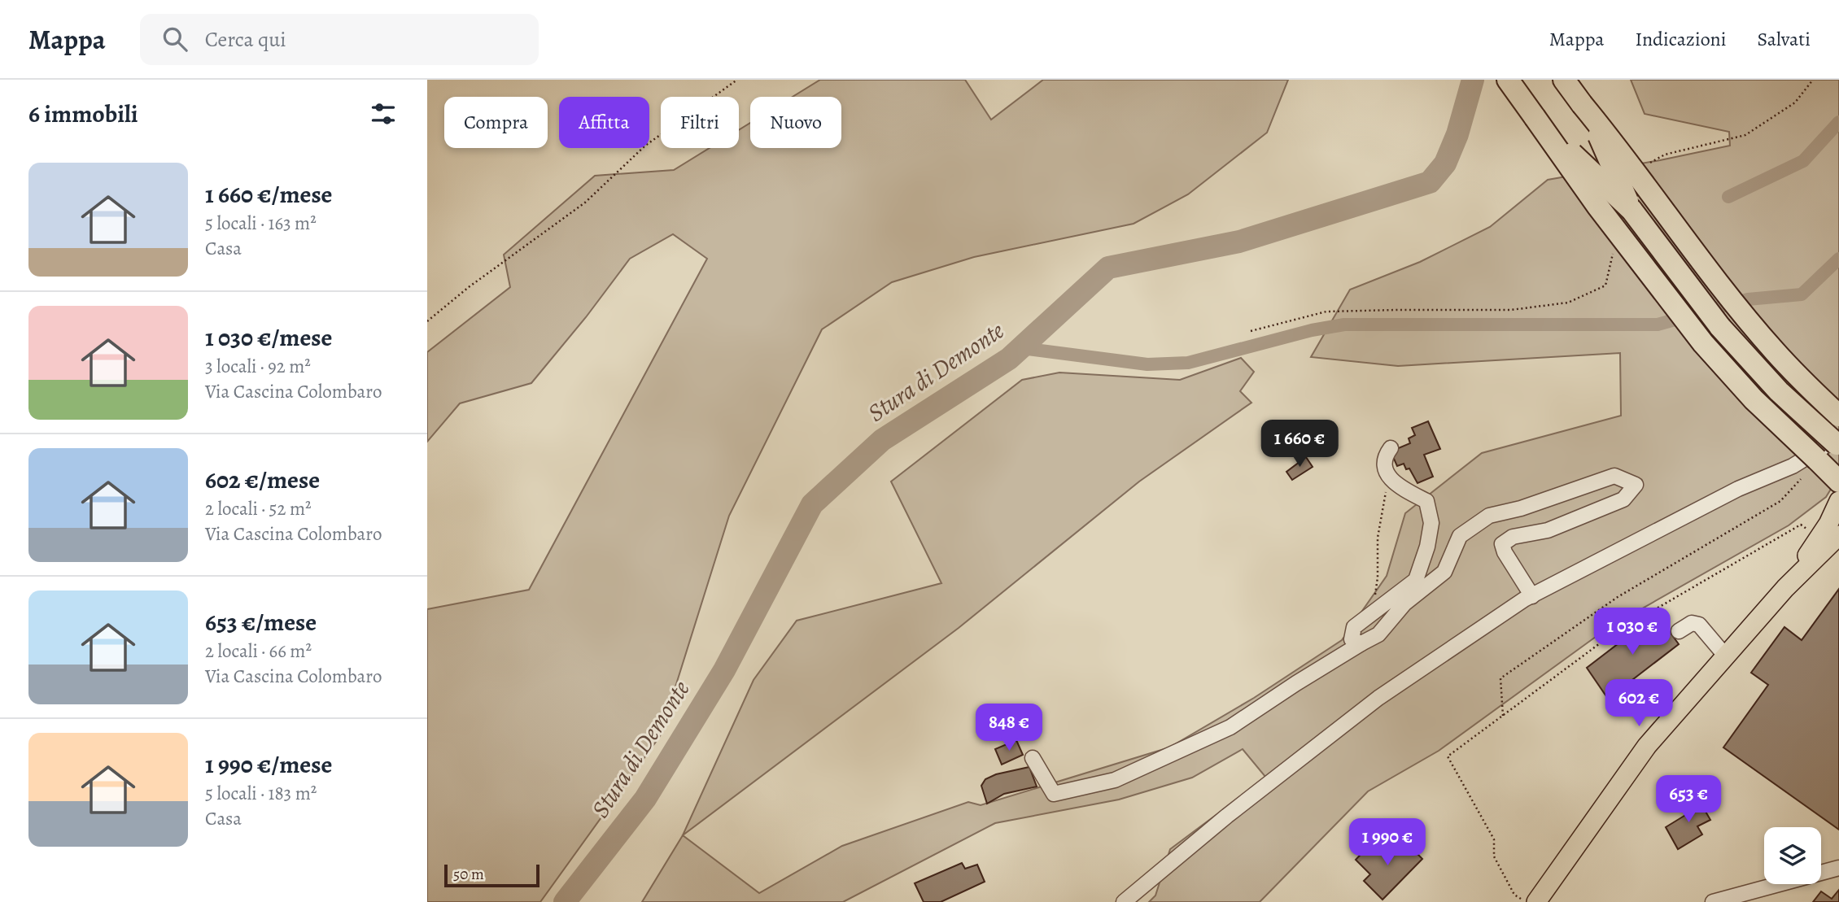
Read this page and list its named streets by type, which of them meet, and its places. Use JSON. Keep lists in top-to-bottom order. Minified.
{"water":["Stura di Demonte"],"scale_bar":"50 m","page":{"header":"Mappa","search":"Cerca qui","nav":["Mappa","Indicazioni","Salvati"],"heading":"6 immobili","chip":["Compra","Affitta","Filtri","Nuovo"],"list":[{"name":"1 660 €/mese","note":"5 locali · 163 m² · Casa"},{"name":"1 030 €/mese","note":"3 locali · 92 m² · Via Cascina Colombaro"},{"name":"602 €/mese","note":"2 locali · 52 m² · Via Cascina Colombaro"},{"name":"653 €/mese","note":"2 locali · 66 m² · Via Cascina Colombaro"},{"name":"1 990 €/mese","note":"5 locali · 183 m² · Casa"}],"price":["1 660 €","1 030 €","602 €","848 €","653 €","1 990 €"],"scale":"50 m"}}
